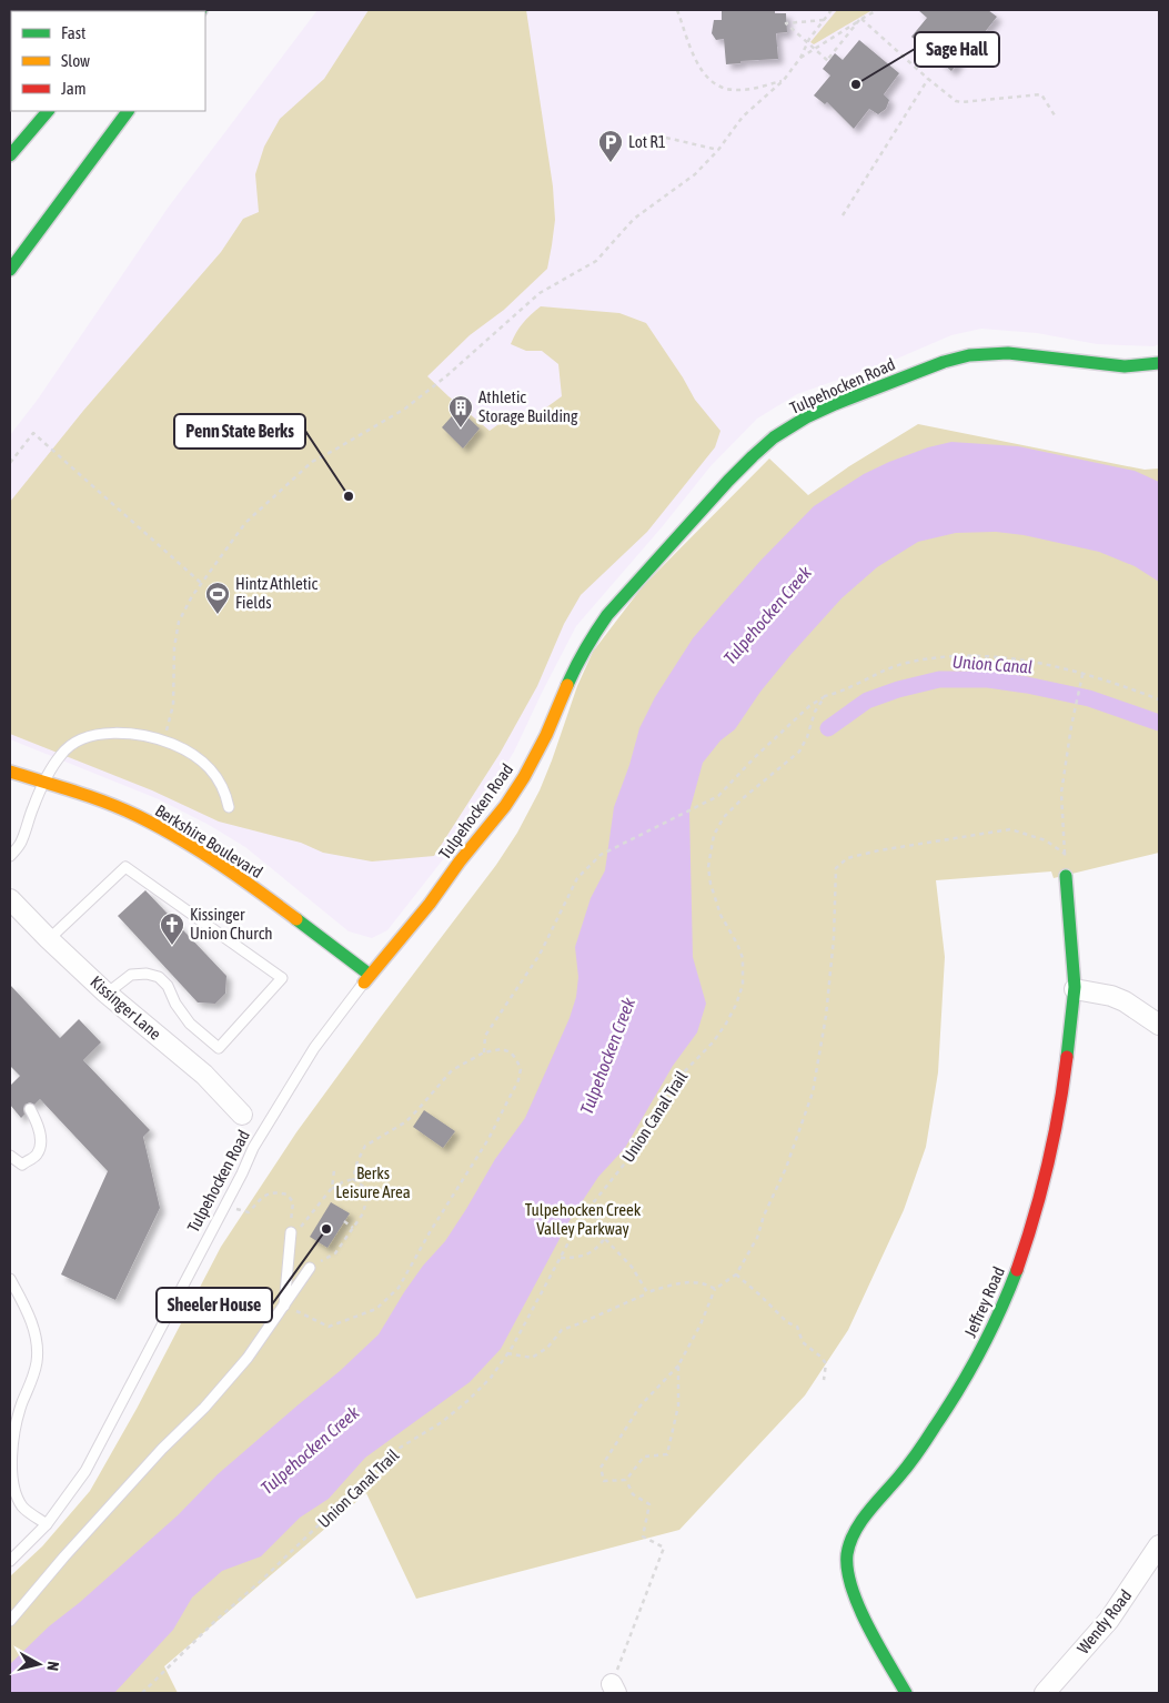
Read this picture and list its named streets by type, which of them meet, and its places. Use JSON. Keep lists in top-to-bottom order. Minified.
{"streets":{"main road":["Tulpehocken Road","Berkshire Boulevard","Jeffrey Road"],"street":["Kissinger Lane","Wendy Road"],"path":["Union Canal Trail"]},"crossings":[["Tulpehocken Road","Berkshire Boulevard"]],"water":["Tulpehocken Creek","Union Canal"],"parks":["Berks Leisure Area","Tulpehocken Creek Valley Parkway"],"places":{"other":["Sage Hall","Penn State Berks","Sheeler House"],"parking":["Lot R1"],"building":["Athletic Storage Building"],"sports":["Hintz Athletic Fields"],"church":["Kissinger Union Church"]},"legend":["Fast","Slow","Jam"],"north":"right"}
